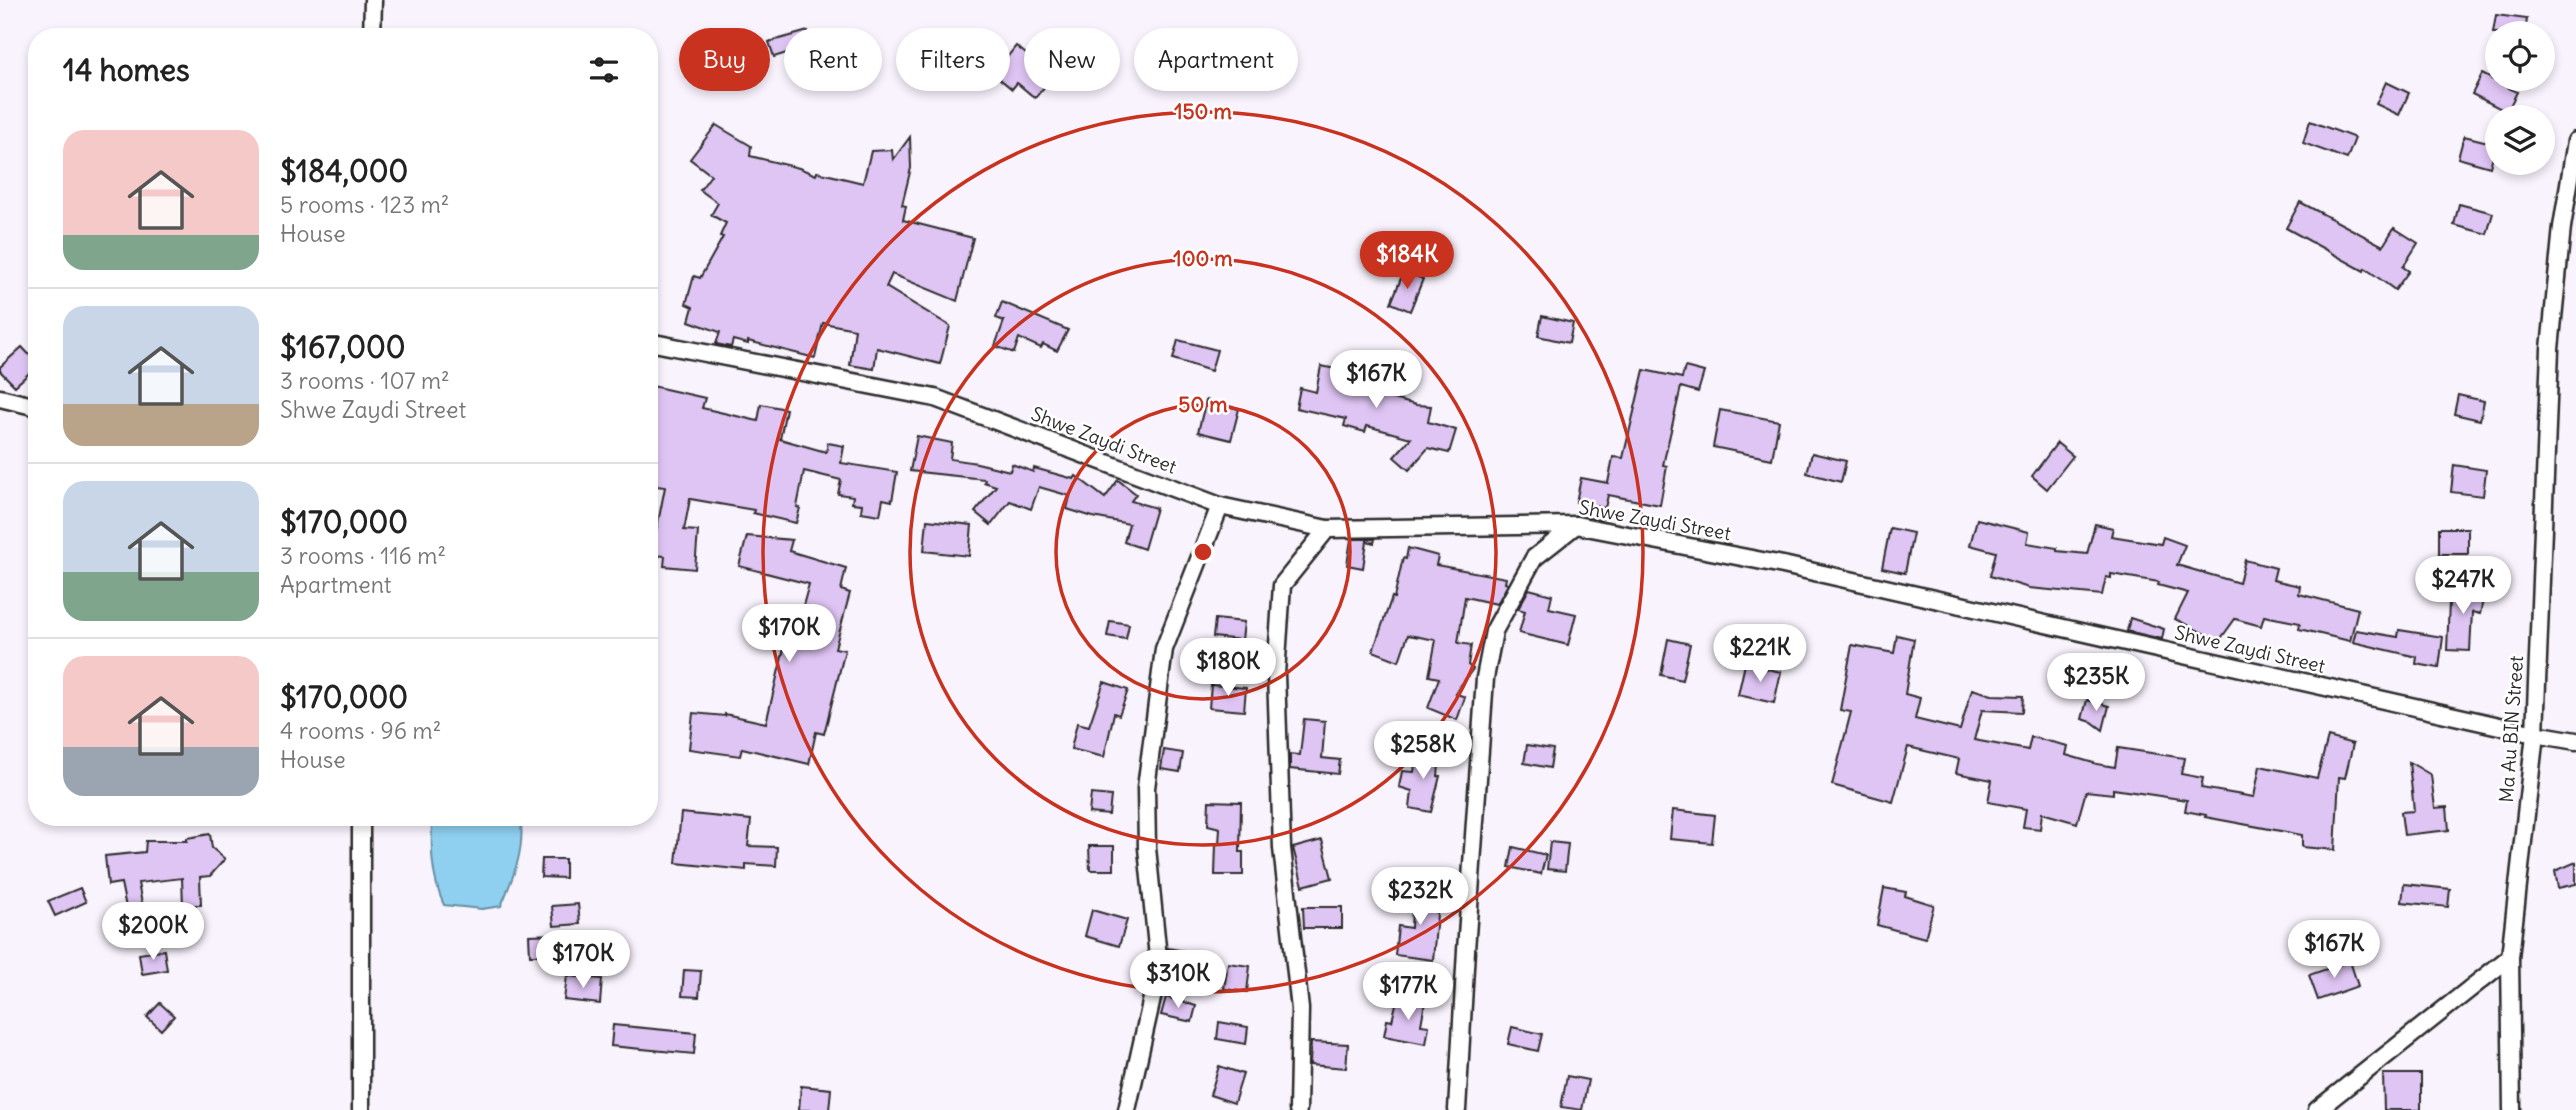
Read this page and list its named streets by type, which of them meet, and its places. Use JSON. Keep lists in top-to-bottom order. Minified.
{"streets":{"street":["Shwe Zaydi Street","Ma Au BIN Street"]},"crossings":[["Shwe Zaydi Street","Ma Au BIN Street"]],"page":{"chip":["Buy","Rent","Filters","New","Apartment"],"heading":"14 homes","list":[{"name":"$184,000","note":"5 rooms · 123 m² · House"},{"name":"$167,000","note":"3 rooms · 107 m² · Shwe Zaydi Street"},{"name":"$170,000","note":"3 rooms · 116 m² · Apartment"},{"name":"$170,000","note":"4 rooms · 96 m² · House"}],"price":["$184K","$167K","$247K","$170K","$221K","$180K","$235K","$258K","$232K","$200K","$167K","$170K","$310K","$177K"]},"rings":["150 m","100 m","50 m"]}
